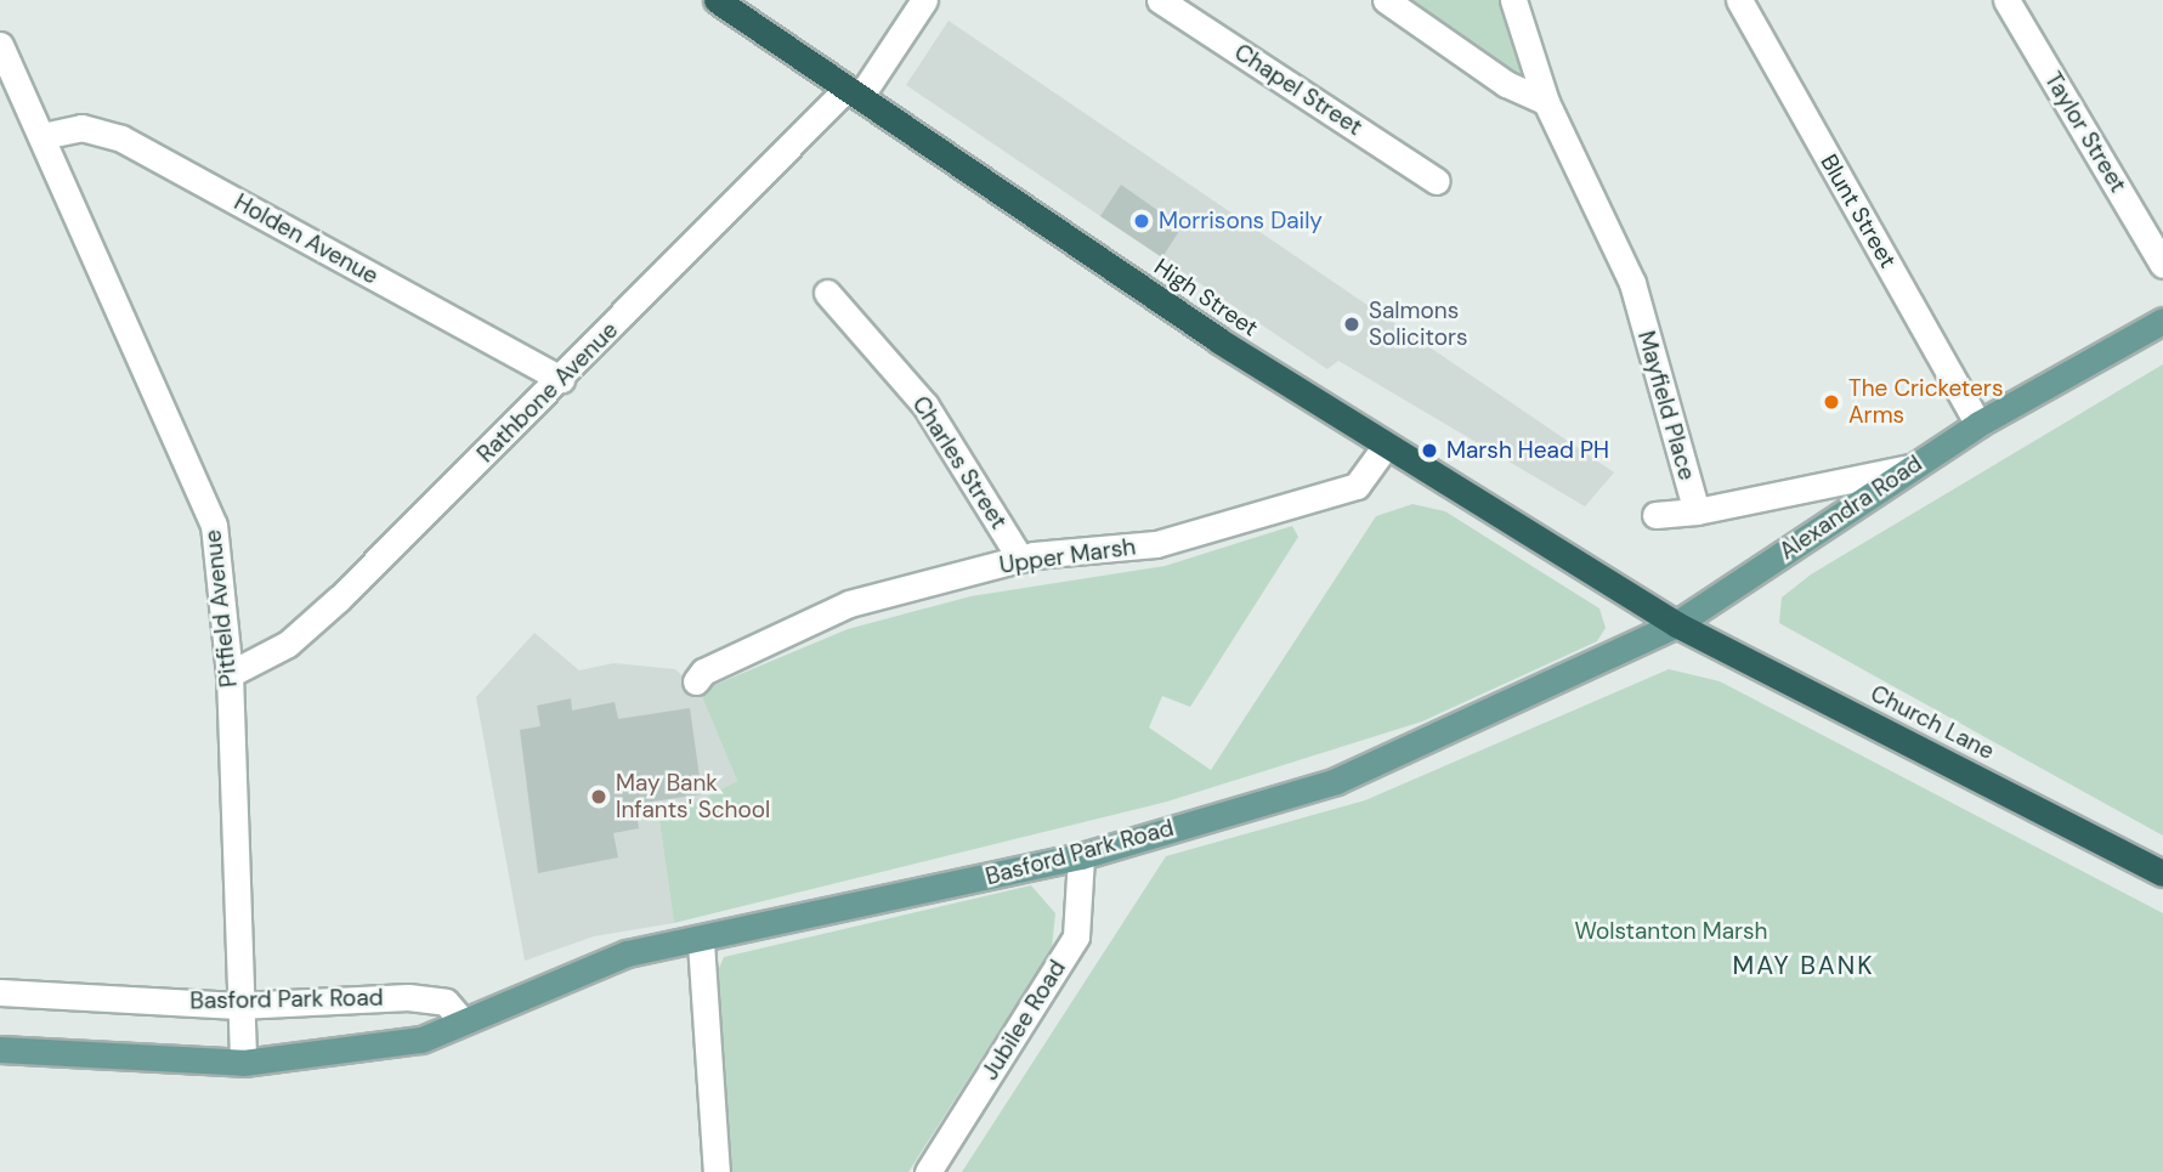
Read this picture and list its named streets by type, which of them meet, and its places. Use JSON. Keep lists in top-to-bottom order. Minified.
{"streets":{"highway":["High Street","Church Lane"],"main road":["Alexandra Road","Basford Park Road"],"street":["Chapel Street","Taylor Street","Blunt Street","Holden Avenue","Rathbone Avenue","Mayfield Place","Charles Street","Upper Marsh","Pitfield Avenue","Jubilee Road"]},"crossings":[["Blunt Street","Alexandra Road"],["Holden Avenue","Rathbone Avenue"],["Holden Avenue","Pitfield Avenue"],["High Street","Rathbone Avenue"],["High Street","Alexandra Road"],["High Street","Upper Marsh"],["High Street","Church Lane"],["High Street","Basford Park Road"],["Rathbone Avenue","Pitfield Avenue"],["Mayfield Place","Alexandra Road"],["Charles Street","Upper Marsh"],["Alexandra Road","Church Lane"],["Alexandra Road","Basford Park Road"],["Pitfield Avenue","Basford Park Road"],["Church Lane","Basford Park Road"],["Basford Park Road","Jubilee Road"]],"districts":["MAY BANK"],"parks":["Wolstanton Marsh"],"places":["Morrisons Daily","Salmons Solicitors","The Cricketers Arms","Marsh Head PH","May Bank Infants' School"]}
